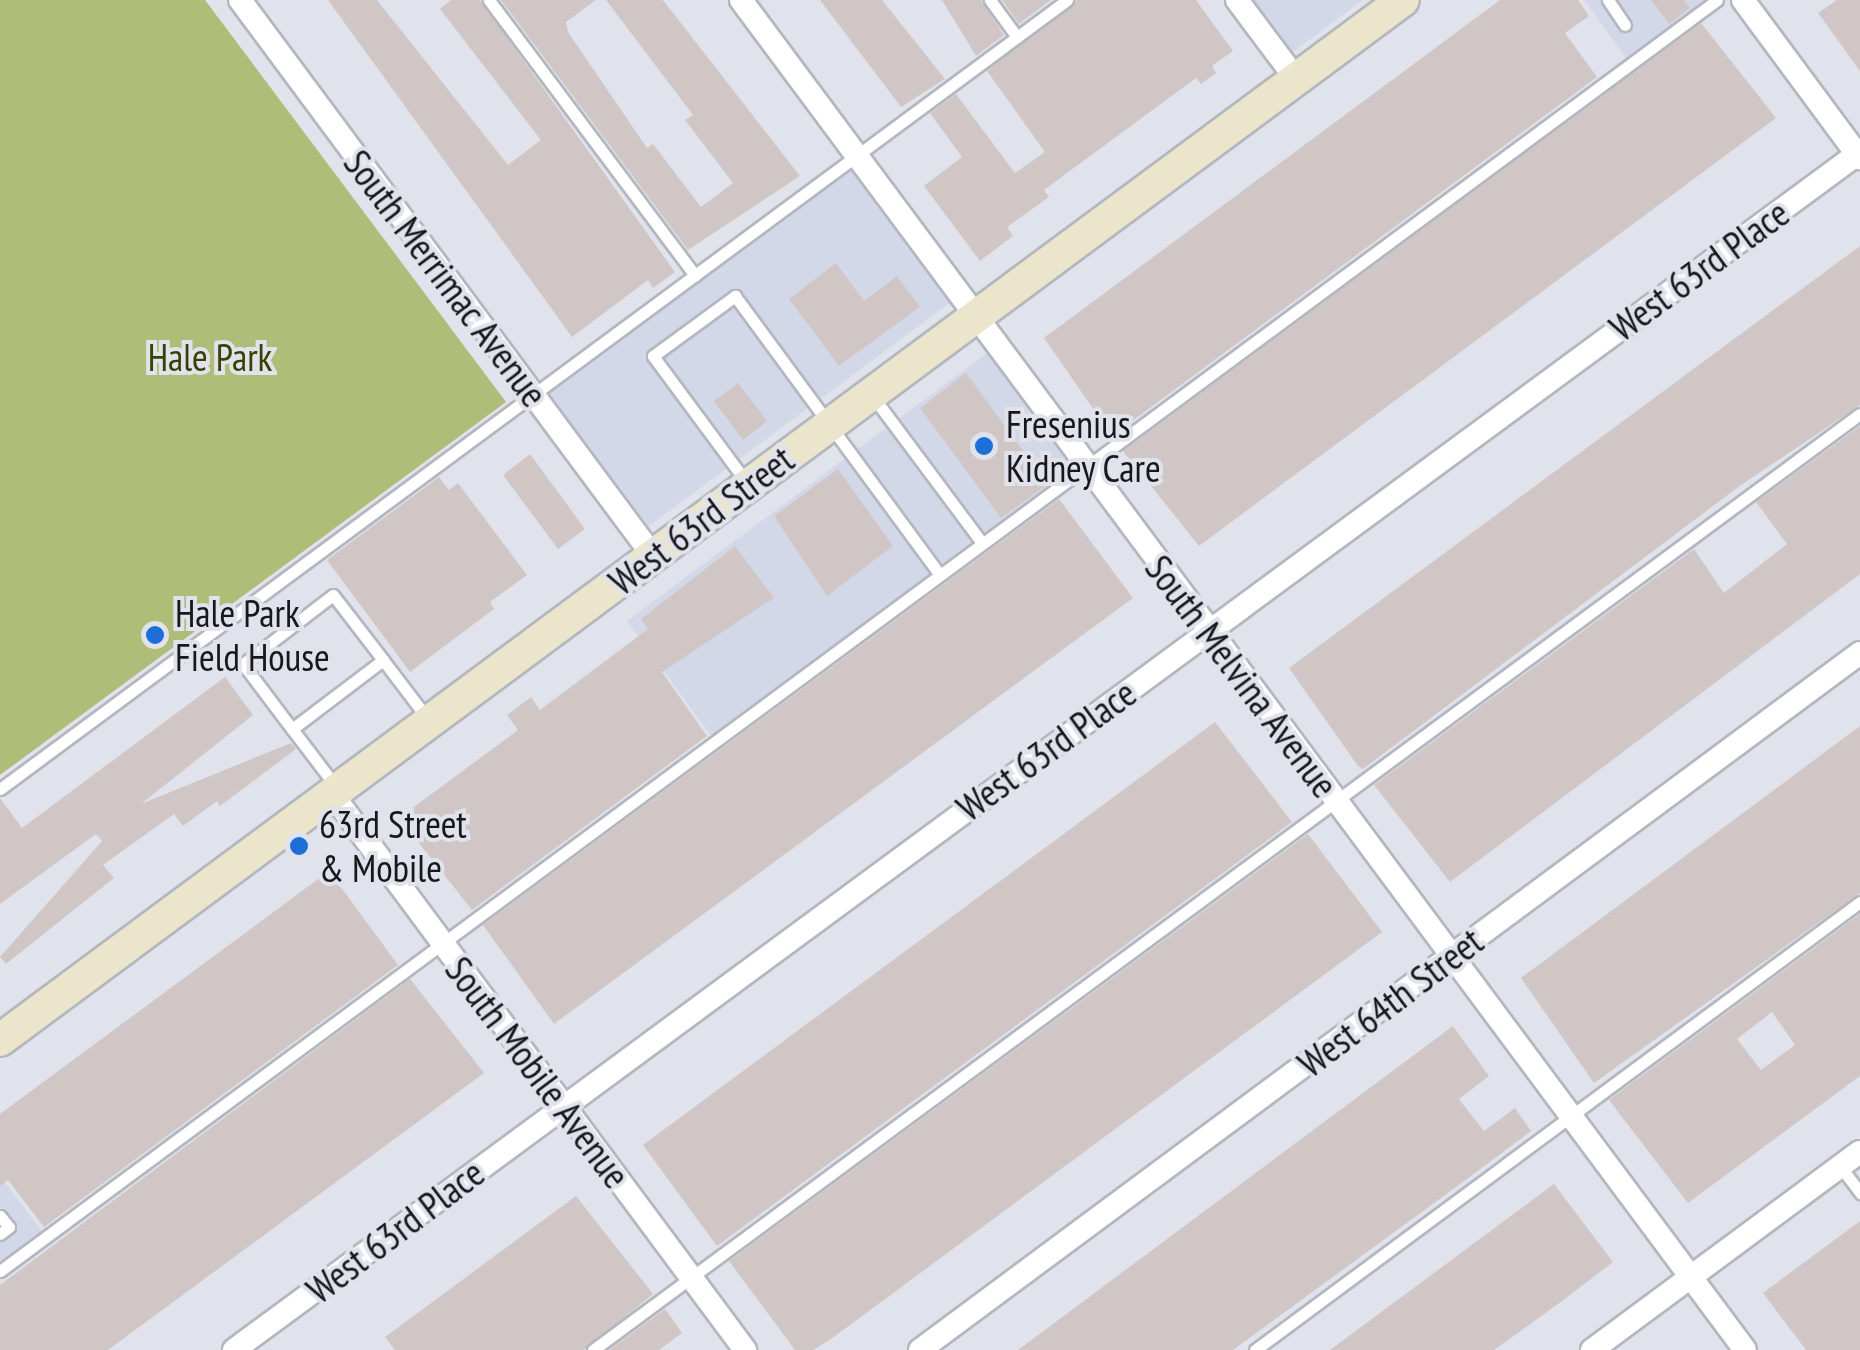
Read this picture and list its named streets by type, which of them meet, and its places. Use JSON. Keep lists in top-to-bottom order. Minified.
{"streets":{"main road":["West 63rd Street"],"street":["West 63rd Place","South Merrimac Avenue","South Melvina Avenue","West 64th Street","South Mobile Avenue"]},"crossings":[["West 63rd Place","South Melvina Avenue"],["West 63rd Place","South Mobile Avenue"],["South Merrimac Avenue","West 63rd Street"],["West 63rd Street","South Melvina Avenue"],["West 63rd Street","South Mobile Avenue"],["South Melvina Avenue","West 64th Street"]],"parks":["Hale Park"],"places":["Fresenius Kidney Care","Hale Park Field House","63rd Street & Mobile"]}
